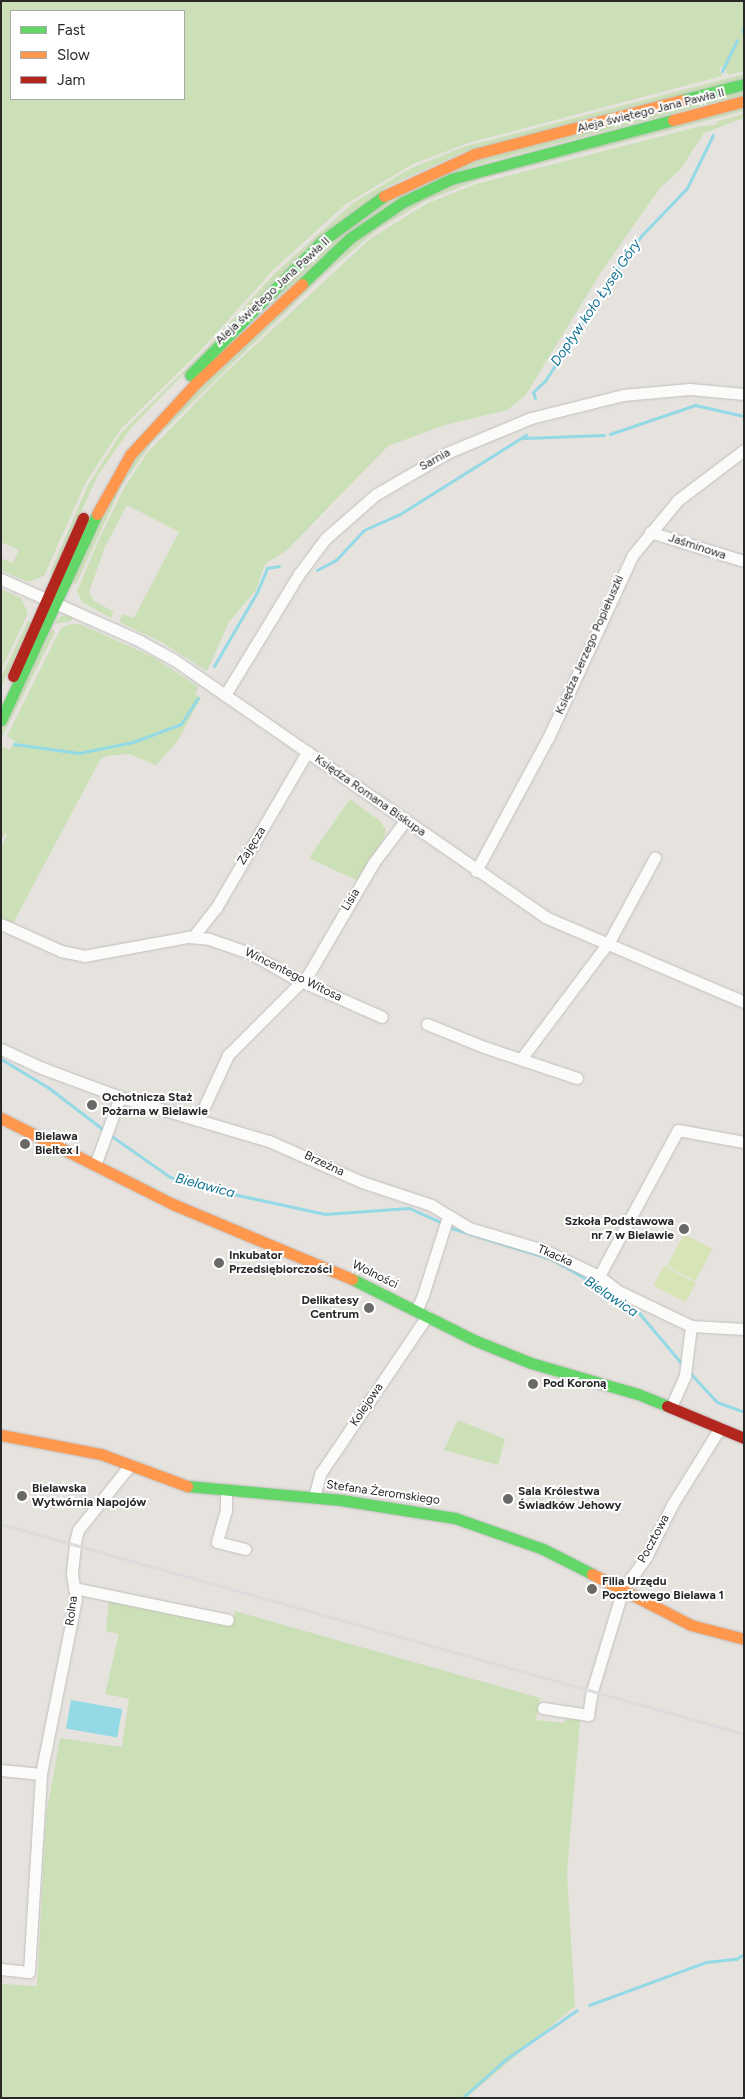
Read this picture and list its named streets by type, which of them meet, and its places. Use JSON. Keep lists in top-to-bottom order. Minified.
{"streets":{"main road":["Aleja świętego Jana Pawła II","Wolności","Stefana Żeromskiego"],"street":["Sarnia","Jaśminowa","Księdza Jerzego Popiełuszki","Księdza Romana Biskupa","Zajęcza","Lisia","Wincentego Witosa","Brzeżna","Tkacka","Kolejowa","Pocztowa","Rolna"]},"crossings":[["Aleja świętego Jana Pawła II","Księdza Romana Biskupa"],["Sarnia","Księdza Romana Biskupa"],["Jaśminowa","Księdza Jerzego Popiełuszki"],["Księdza Jerzego Popiełuszki","Księdza Romana Biskupa"],["Księdza Romana Biskupa","Zajęcza"],["Księdza Romana Biskupa","Lisia"],["Zajęcza","Wincentego Witosa"],["Lisia","Wincentego Witosa"],["Brzeżna","Tkacka"],["Wolności","Kolejowa"],["Wolności","Pocztowa"],["Kolejowa","Stefana Żeromskiego"],["Stefana Żeromskiego","Pocztowa"],["Stefana Żeromskiego","Rolna"]],"water":["Dopływ koło Łysej Góry","Bielawica"],"places":["Ochotnicza Staż Pożarna w Bielawie","Bielawa Bieltex I","Szkoła Podstawowa nr 7 w Bielawie","Inkubator Przedsiębiorczości","Delikatesy Centrum","Pod Koroną","Bielawska Wytwórnia Napojów","Sala Królestwa Świadków Jehowy","Filia Urzędu Pocztowego Bielawa 1"],"legend":["Fast","Slow","Jam"]}
